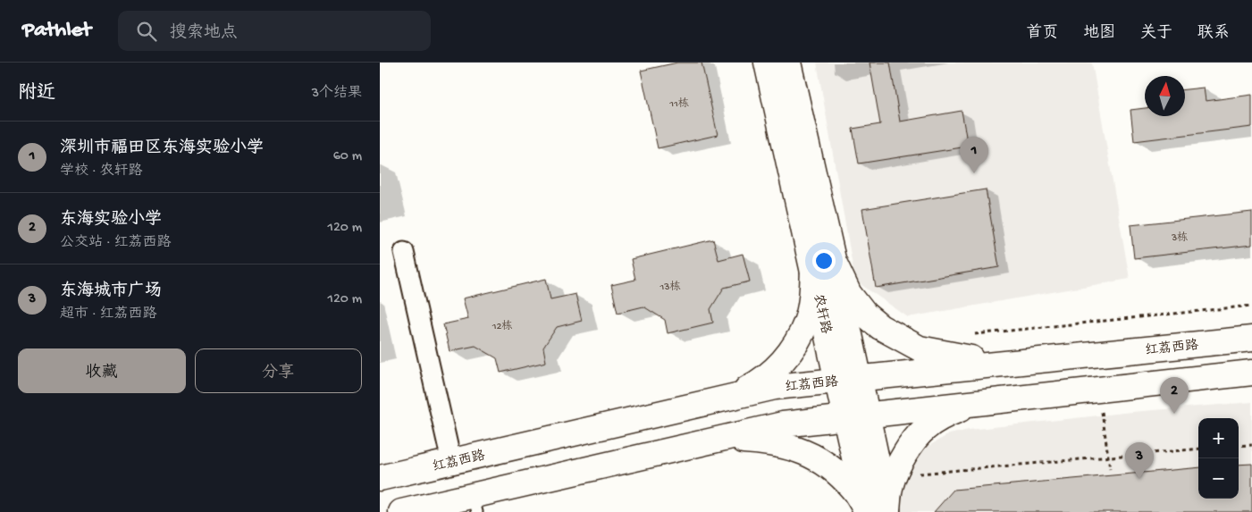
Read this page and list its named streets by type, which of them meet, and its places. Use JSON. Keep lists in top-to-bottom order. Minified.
{"streets":{"main road":["农轩路","红荔西路"]},"crossings":[["农轩路","红荔西路"]],"house_numbers":["11栋","3栋","13栋","12栋"],"north":"top","page":{"header":"Pathlet","search":"搜索地点","nav":["首页","地图","关于","联系"],"heading":["附近","3个结果"],"list":[{"mark":"1","name":"深圳市福田区东海实验小学","note":"学校 · 农轩路","value":"60 m"},{"mark":"2","name":"东海实验小学","note":"公交站 · 红荔西路","value":"120 m"},{"mark":"3","name":"东海城市广场","note":"超市 · 红荔西路","value":"120 m"}],"pins":["1","2","3"],"buttons":["收藏","分享"],"map_buttons":["+","−"]}}
